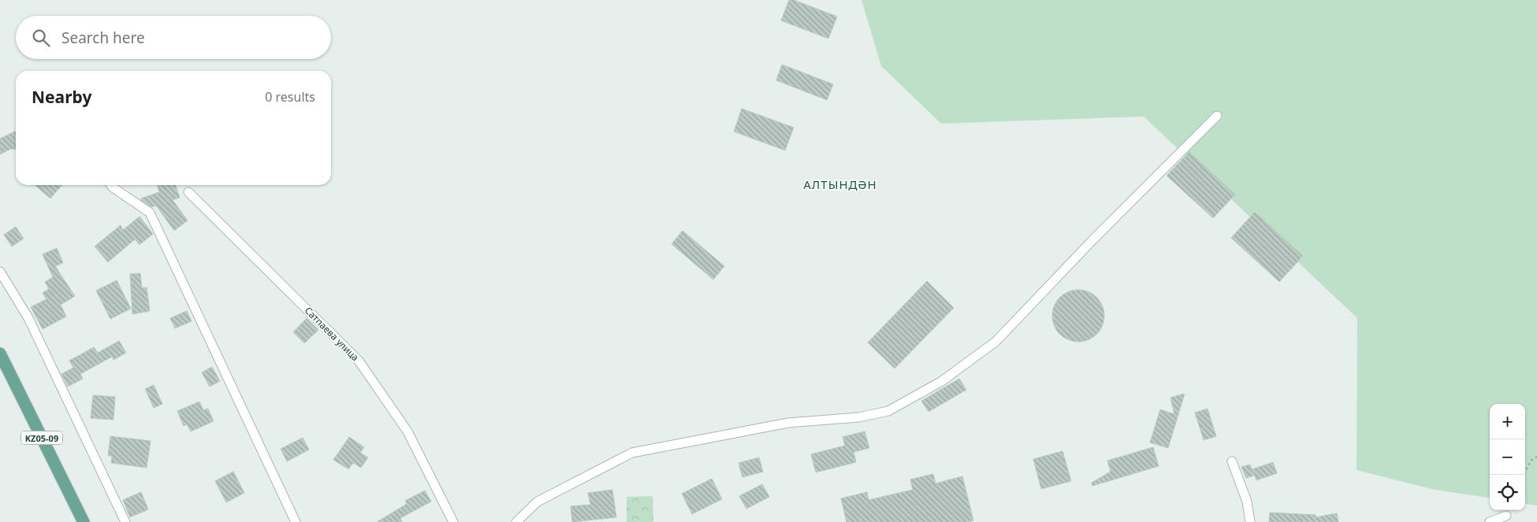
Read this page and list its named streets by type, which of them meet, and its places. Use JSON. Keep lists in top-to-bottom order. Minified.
{"streets":{"main road":["KZ05-09"],"street":["Сатпаева улица"]},"districts":["АЛТЫНДӘН"],"page":{"search":"Search here","heading":["Nearby","0 results"],"map_buttons":["+","−"]}}
